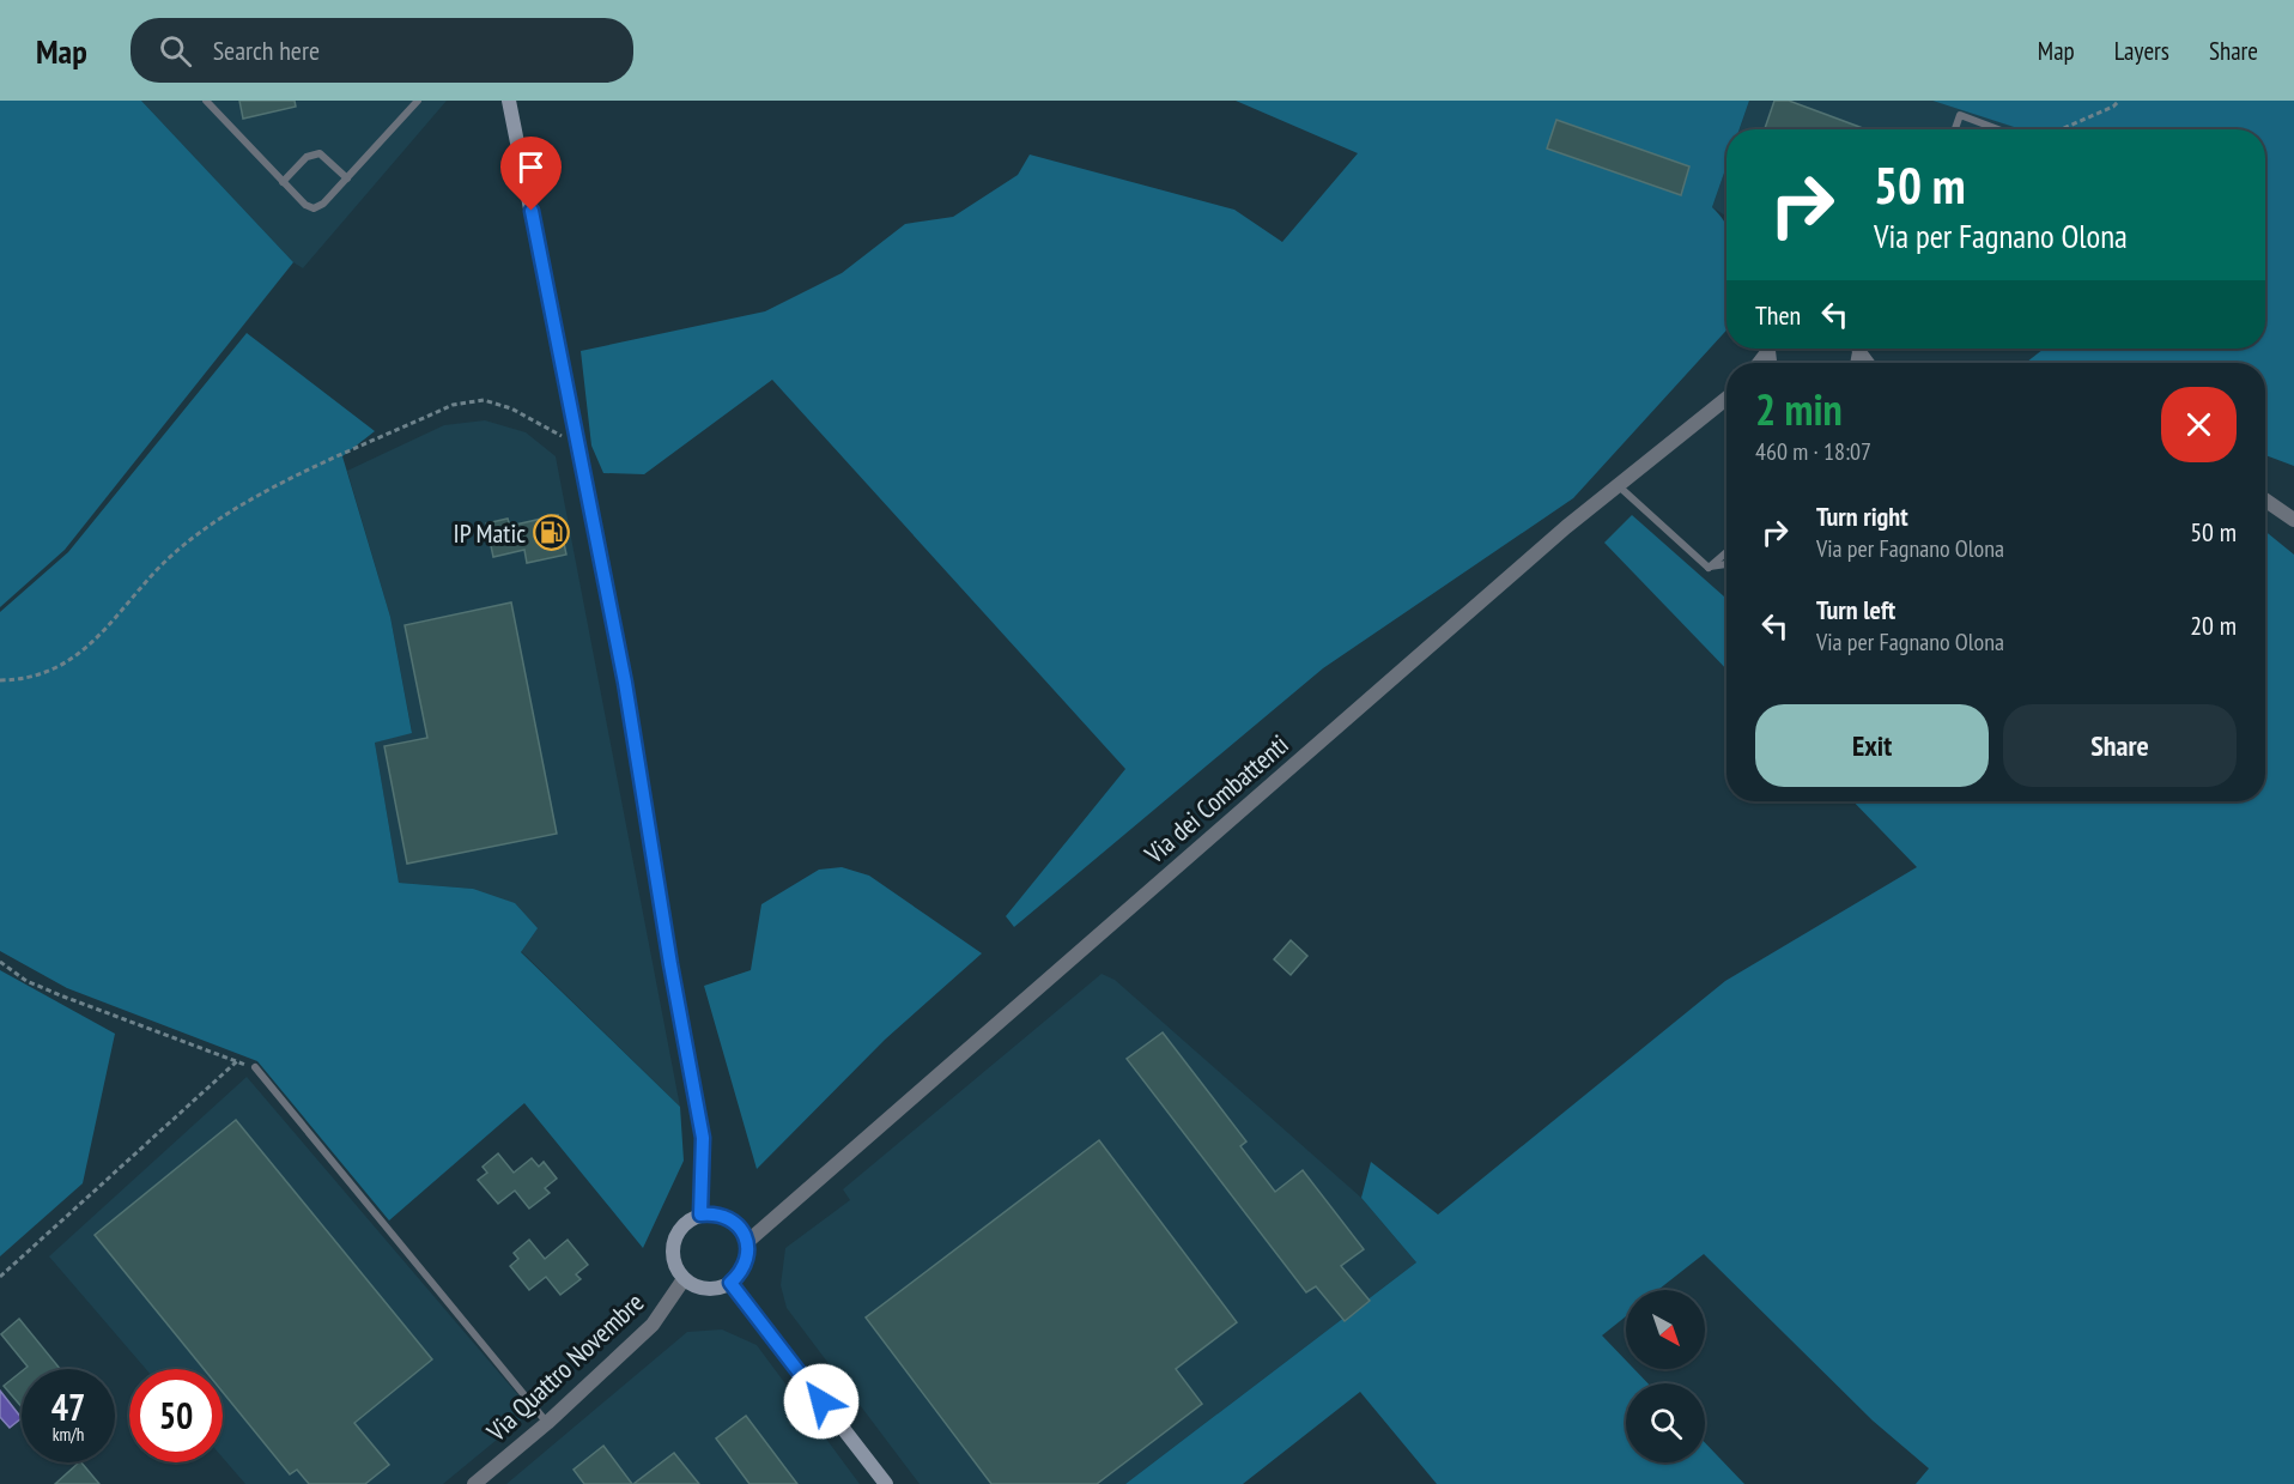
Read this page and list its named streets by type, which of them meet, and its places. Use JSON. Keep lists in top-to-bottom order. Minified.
{"streets":{"street":["Via dei Combattenti","Via Quattro Novembre"]},"crossings":[["Via dei Combattenti","Via Quattro Novembre"]],"places":{"fuel station":["IP Matic"]},"north":"bottom right","page":{"header":"Map","search":"Search here","nav":["Map","Layers","Share"],"turn":["50 m","Via per Fagnano Olona"],"then":"Then","heading":["2 min","460 m · 18:07"],"list":[{"name":"Turn right","note":"Via per Fagnano Olona","value":"50 m"},{"name":"Turn left","note":"Via per Fagnano Olona","value":"20 m"}],"buttons":["Exit","Share"],"speed":"47 km/h","limit":"50"}}
